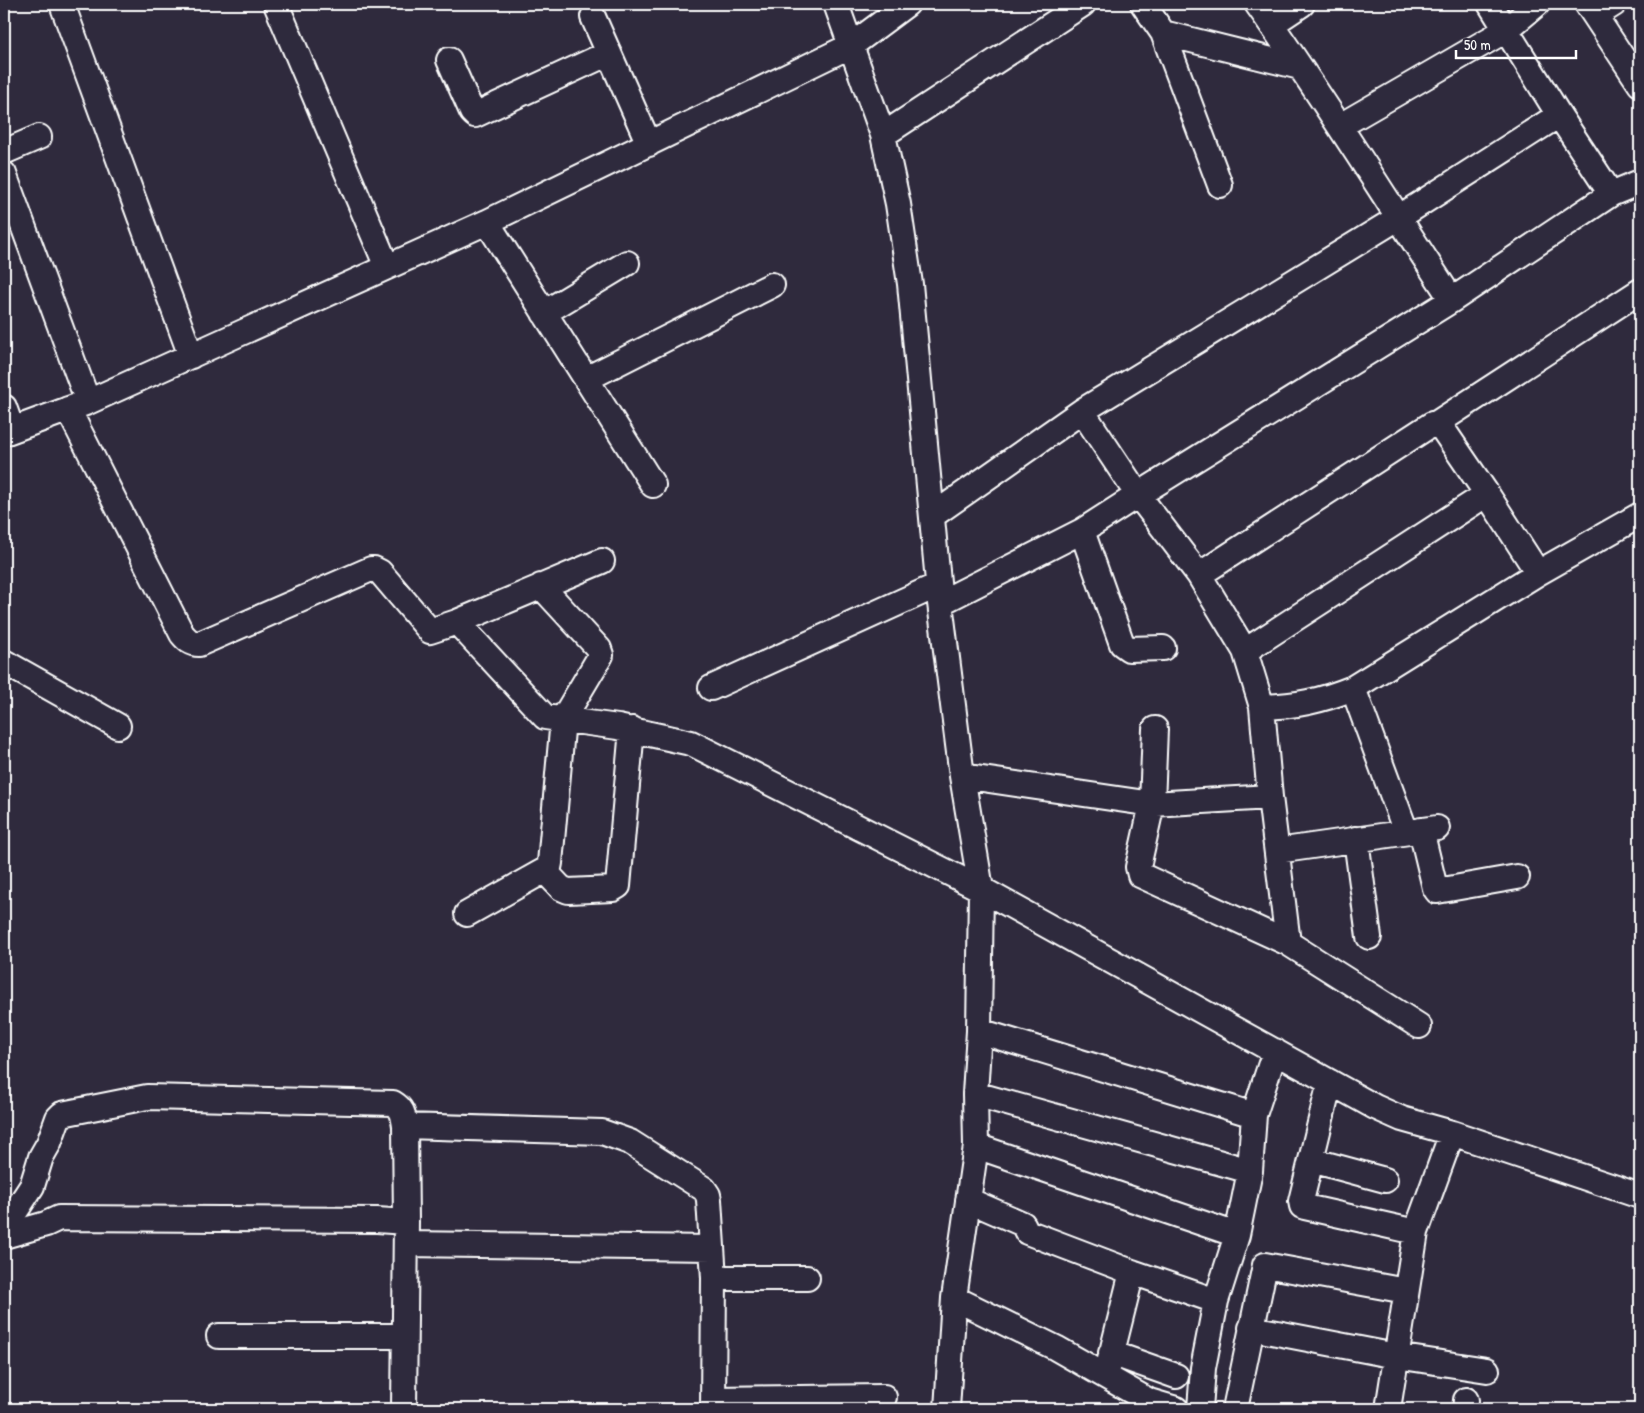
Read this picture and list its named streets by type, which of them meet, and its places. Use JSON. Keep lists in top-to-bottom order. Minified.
{"scale_bar":"50 m"}
